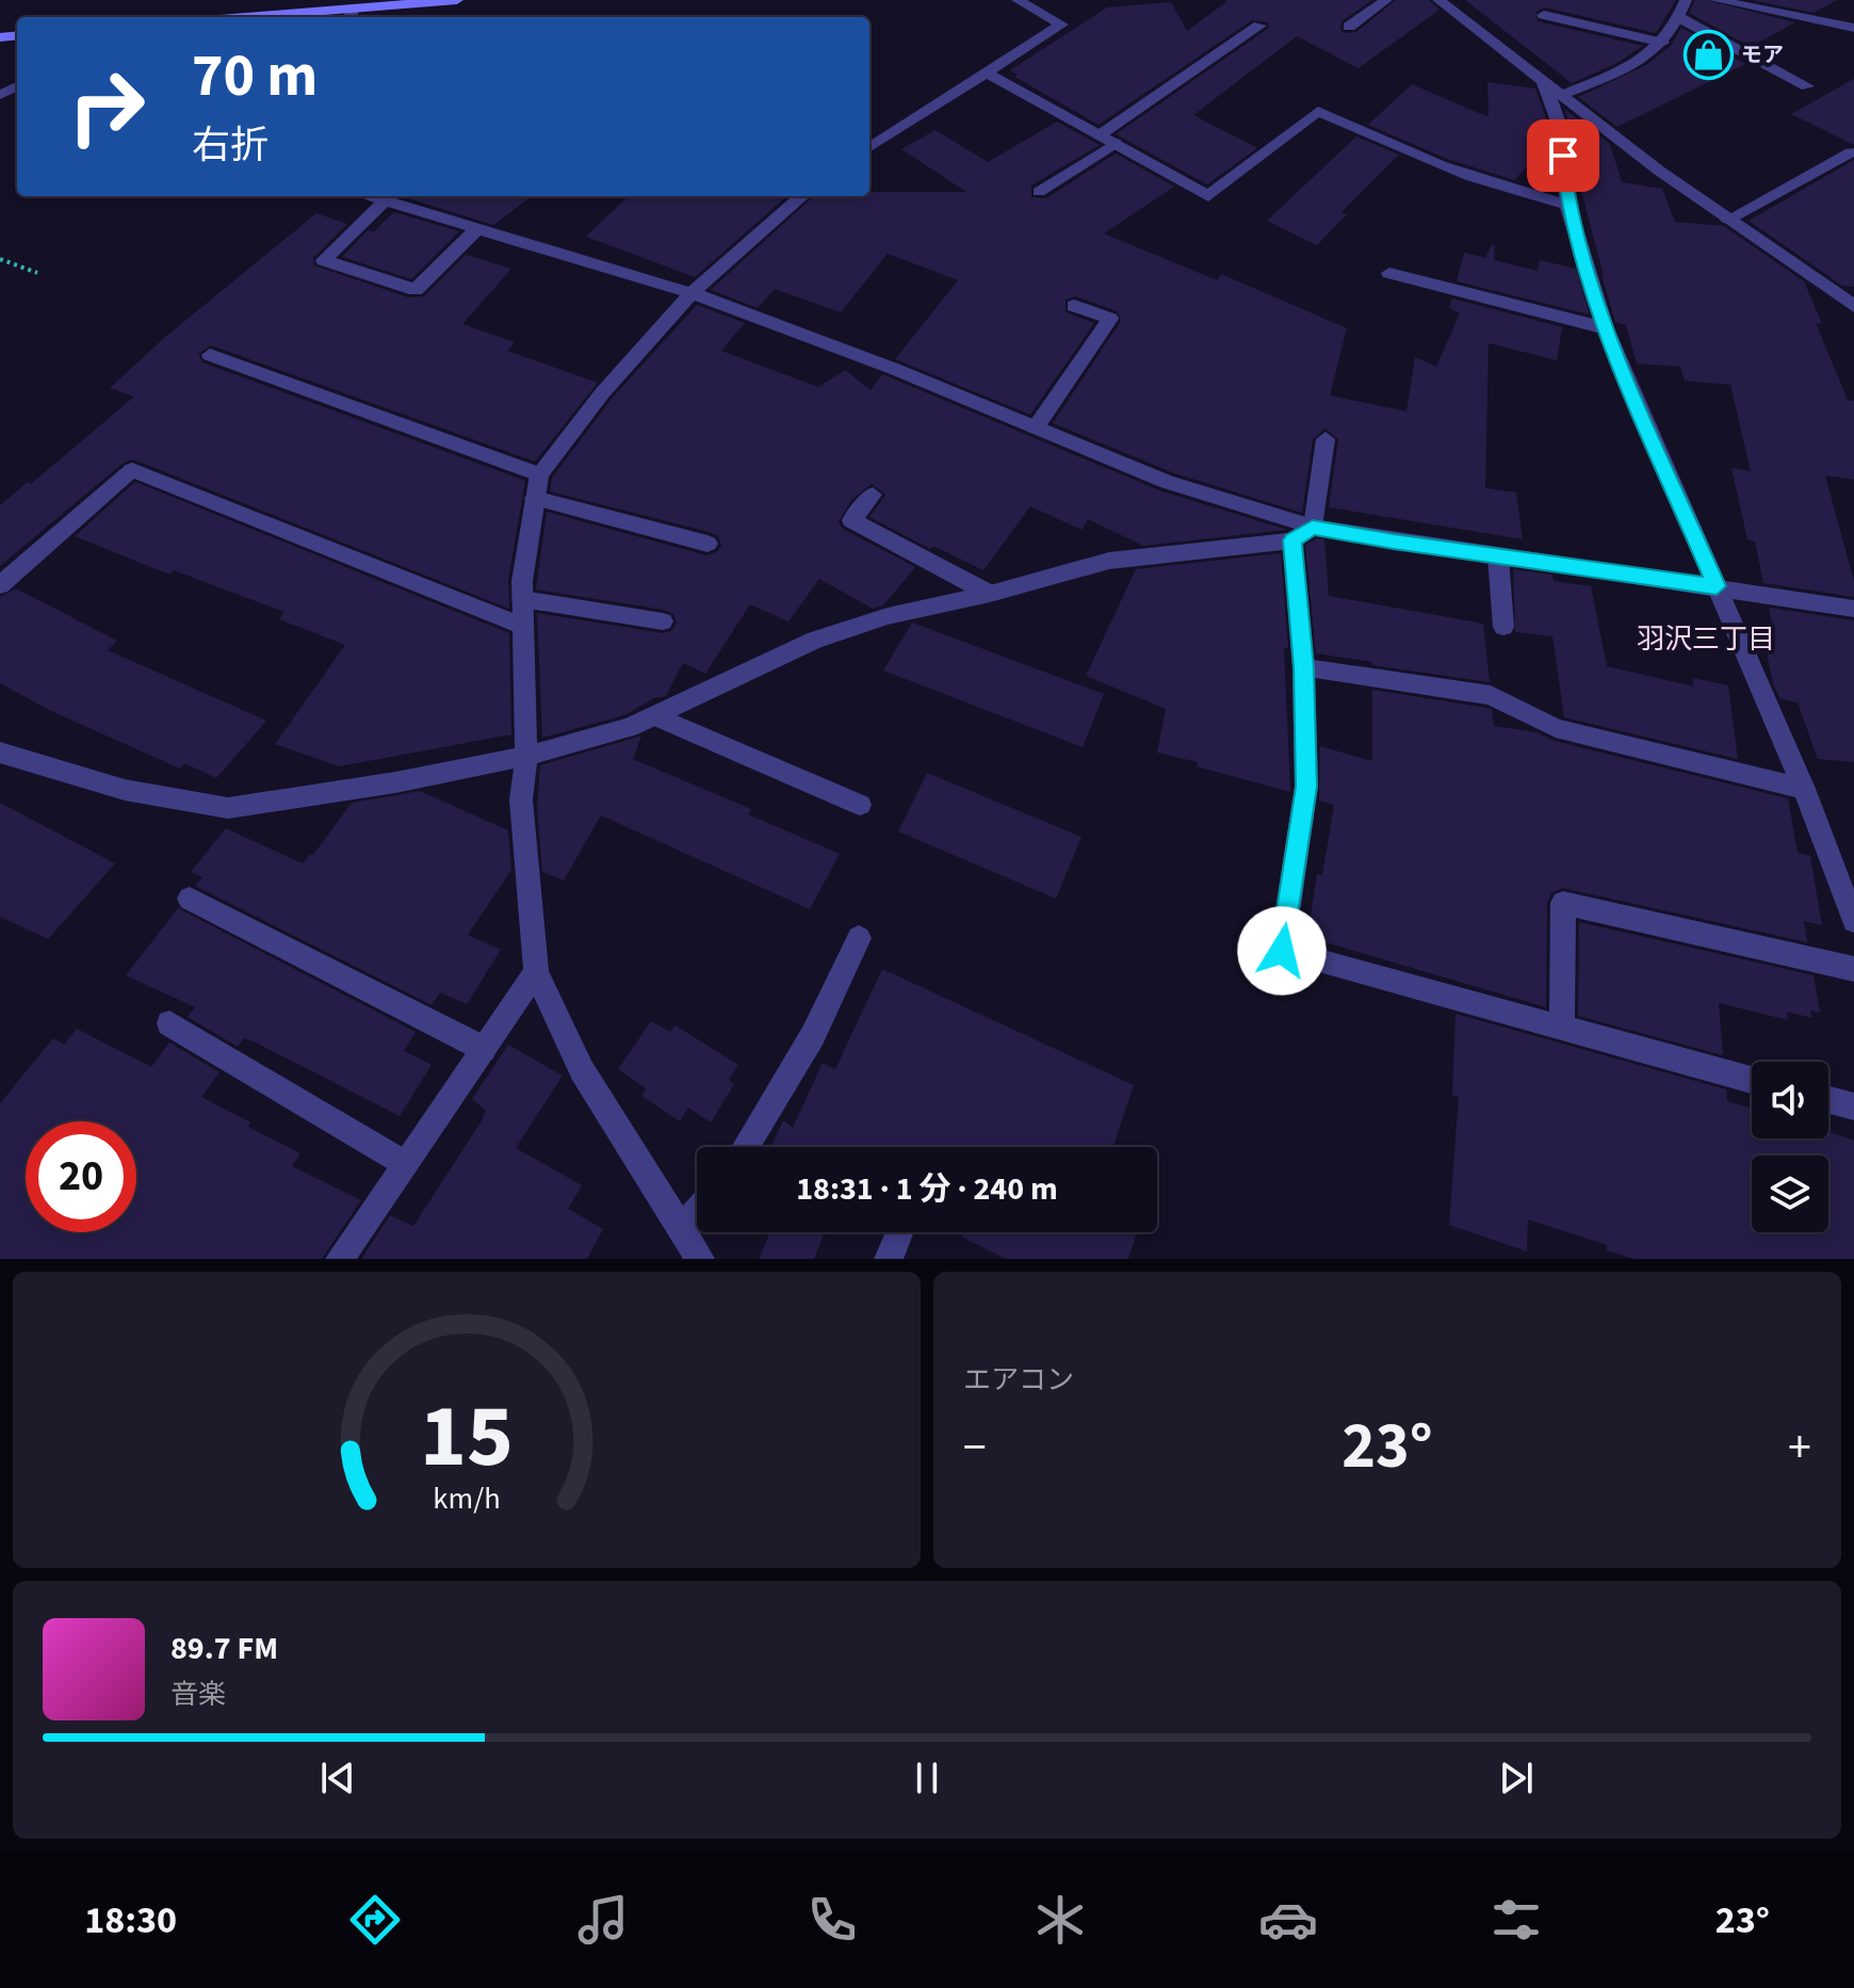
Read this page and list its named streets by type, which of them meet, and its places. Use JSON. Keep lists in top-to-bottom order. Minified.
{"districts":["羽沢三丁目"],"places":{"shop":["モア"]},"page":{"turn":["70 m","右折"],"limit":"20","trip":"18:31 · 1 分 · 240 m","tile":"エアコン","heat":["−","23°","+"],"song":["89.7 FM","音楽"],"tabs":["18:30","23°"],"gauge":["15","km/h"]}}
